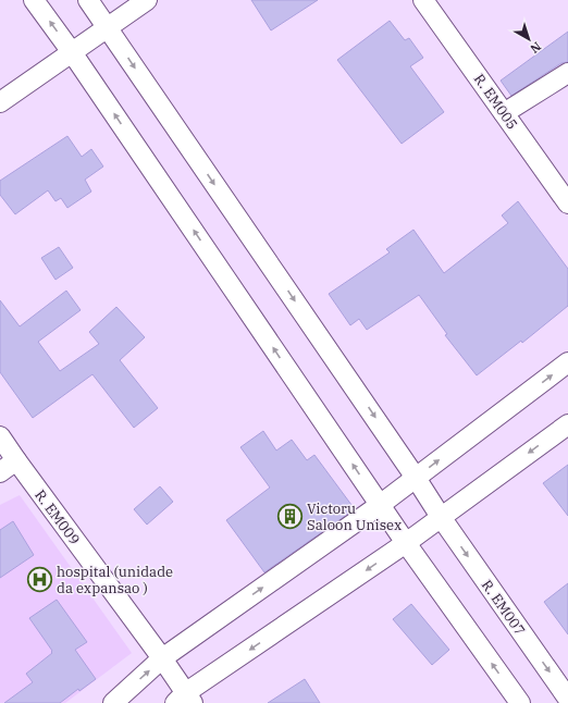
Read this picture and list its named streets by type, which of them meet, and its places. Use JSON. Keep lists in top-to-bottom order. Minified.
{"streets":{"street":["R. EM005","R. EM009","R. EM007"]},"places":{"building":["Victoru Saloon Unisex"],"hospital":["hospital (unidade da expansao )"]},"north":"bottom right"}
